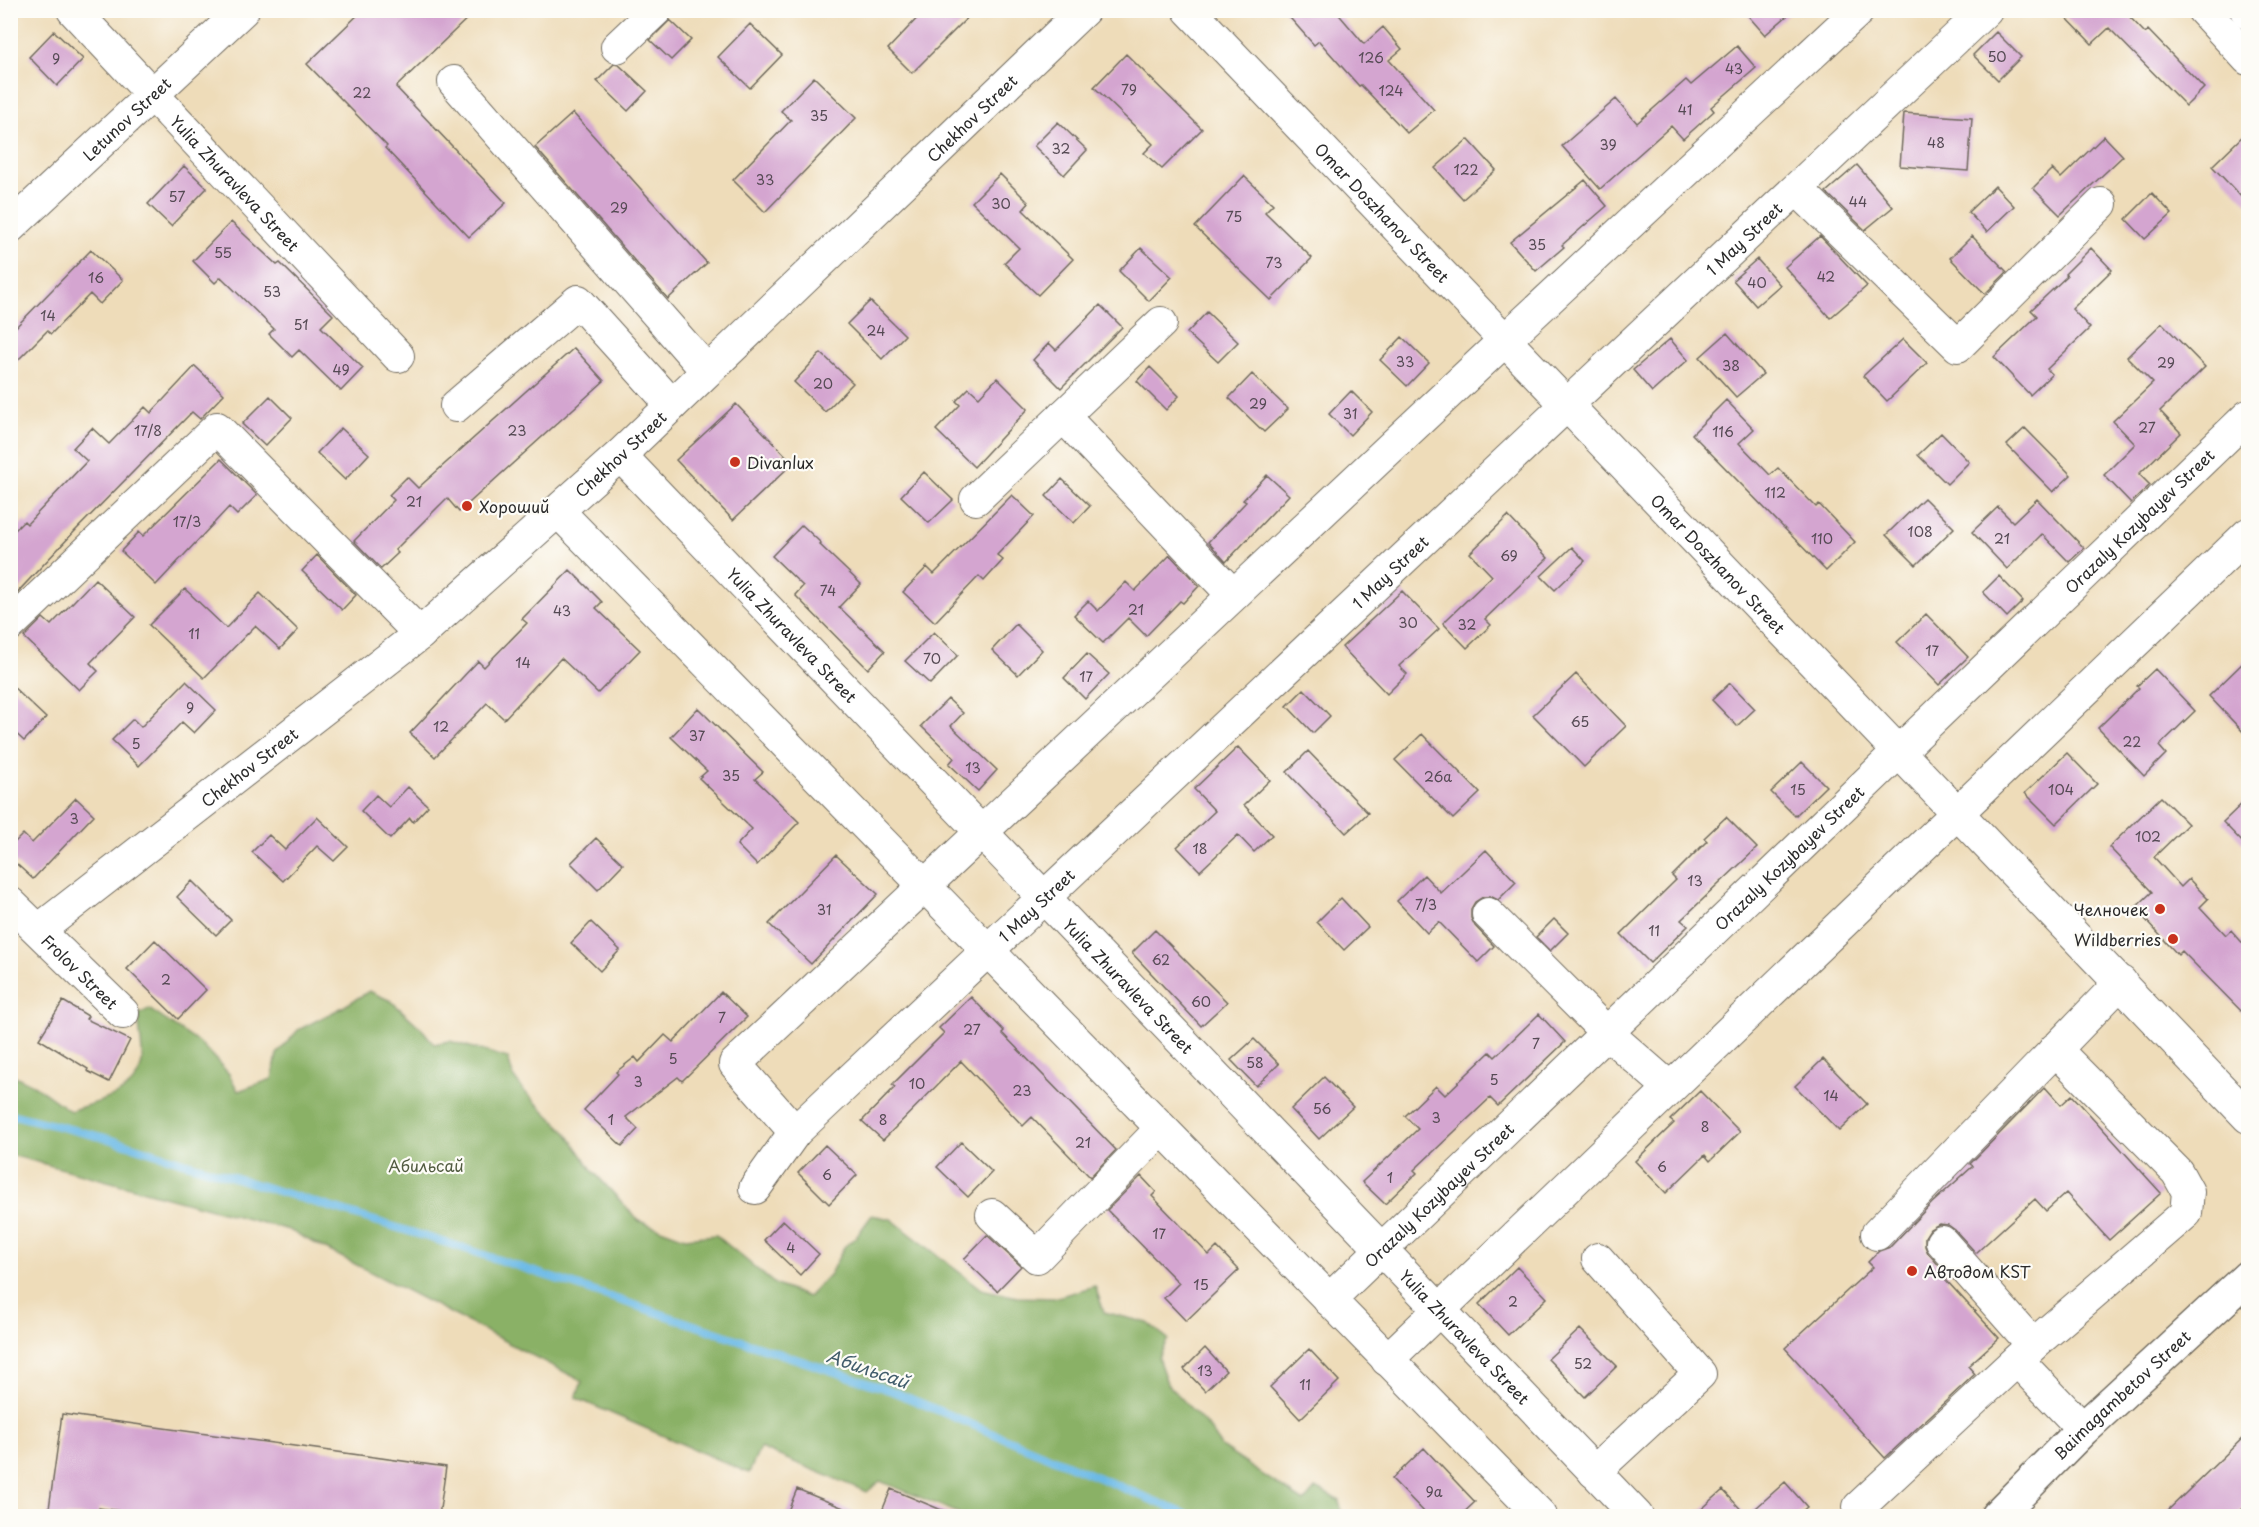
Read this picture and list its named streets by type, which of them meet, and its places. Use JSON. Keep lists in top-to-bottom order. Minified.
{"streets":{"main road":["Baimagambetov Street"],"street":["Letunov Street","Chekhov Street","Yulia Zhuravleva Street","Omar Doszhanov Street","1 May Street","Orazaly Kozybayev Street","Frolov Street"]},"crossings":[["Letunov Street","Yulia Zhuravleva Street"],["Chekhov Street","Yulia Zhuravleva Street"],["Chekhov Street","Frolov Street"],["Yulia Zhuravleva Street","1 May Street"],["Yulia Zhuravleva Street","Orazaly Kozybayev Street"],["Omar Doszhanov Street","1 May Street"],["Omar Doszhanov Street","Orazaly Kozybayev Street"]],"water":["Абильсай"],"parks":["Абильсай"],"places":["Divanlux","Хороший","Челночек","Wildberries","Автодом KST"],"house_numbers":["50","126","9","43","79","124","22","41","35","48","39","32","122","33","57","44","30","29","75","35","55","73","42","16","40","53","14","51","24","33","29","38","49","20","29","31","27","17/8","23","116","112","21","17/3","108","110","21","69","74","21","43","30","32","11","17","70","14","17","9","65","12","37","22","5","13","35","26а","15","104","3","102","18","13","7/3","31","11","62","2","60","7","27","7","5","58","5","3","10","23","14","56","3","1","8","8","21","6","6","1","17","4","15","2","52","13","11","9а"]}
